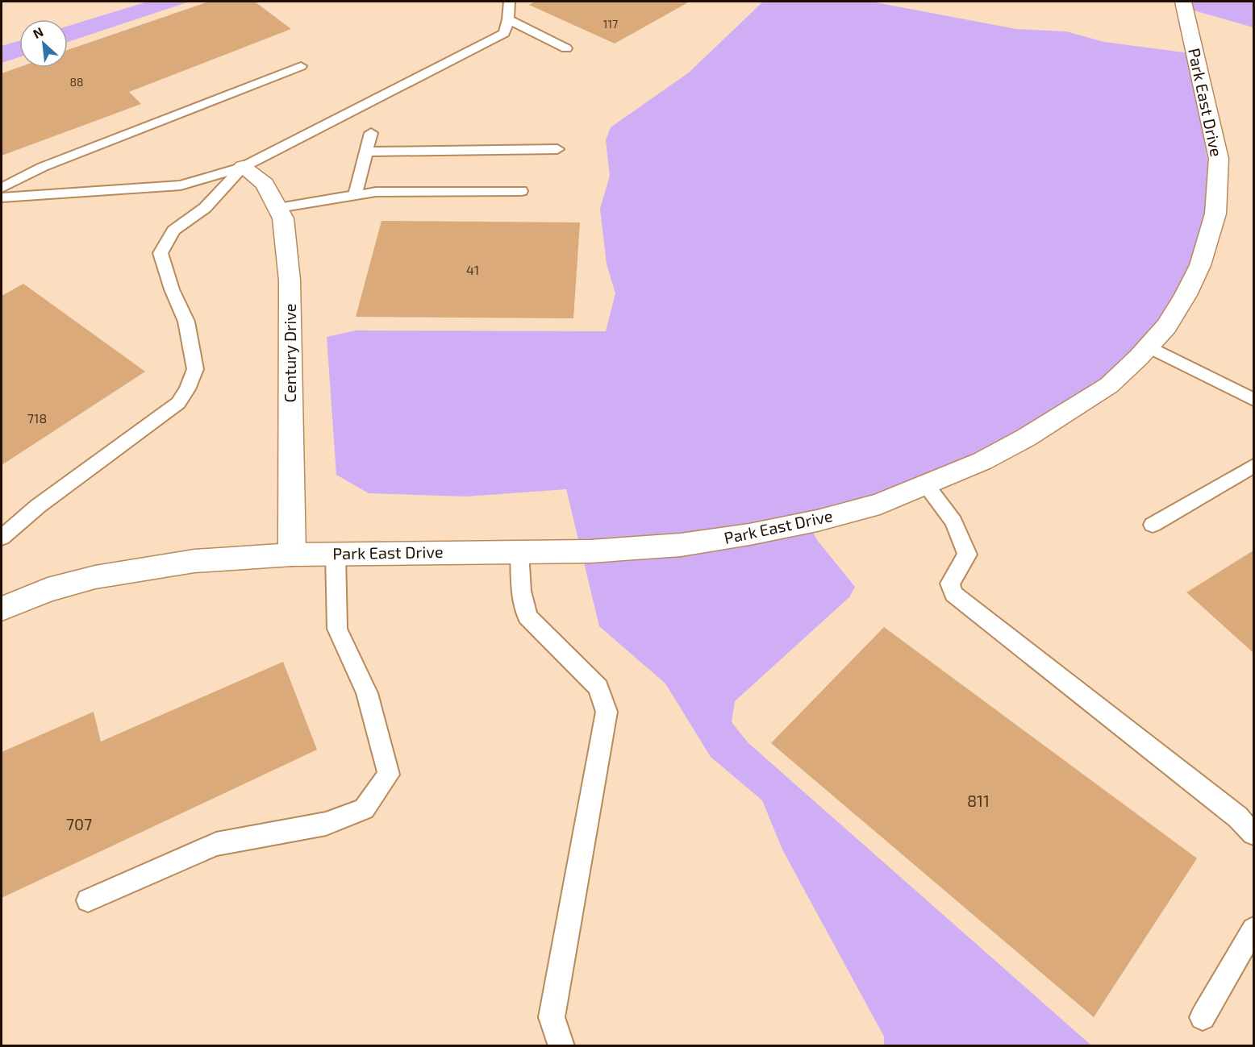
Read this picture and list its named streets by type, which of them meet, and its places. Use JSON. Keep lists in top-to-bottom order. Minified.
{"streets":{"street":["Park East Drive","Century Drive"]},"crossings":[["Park East Drive","Century Drive"]],"house_numbers":["117","88","41","718","811","707"],"north":"top left"}
